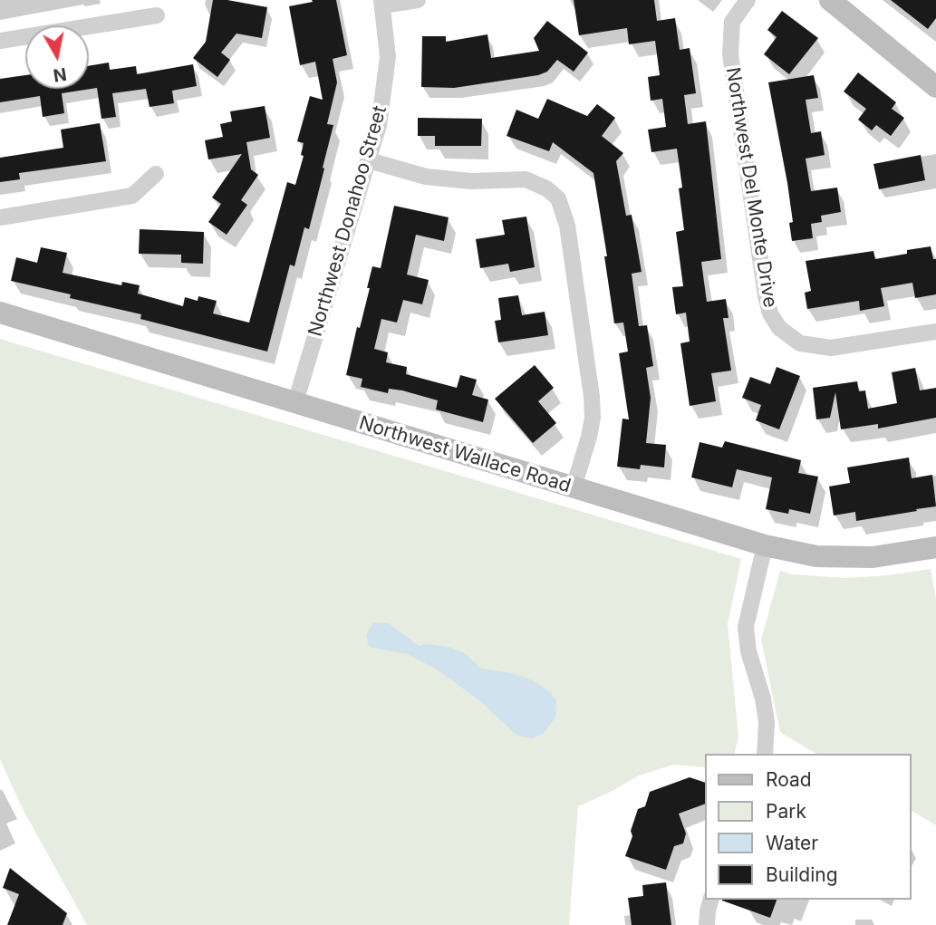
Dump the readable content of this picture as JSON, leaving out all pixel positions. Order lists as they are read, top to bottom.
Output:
{
  "streets": {
    "street": ["Northwest Del Monte Drive", "Northwest Donahoo Street", "Northwest Wallace Road"]
  },
  "crossings": [
    ["Northwest Donahoo Street", "Northwest Wallace Road"]
  ],
  "legend": [
    "Road",
    "Park",
    "Water",
    "Building"
  ],
  "north": "bottom"
}
